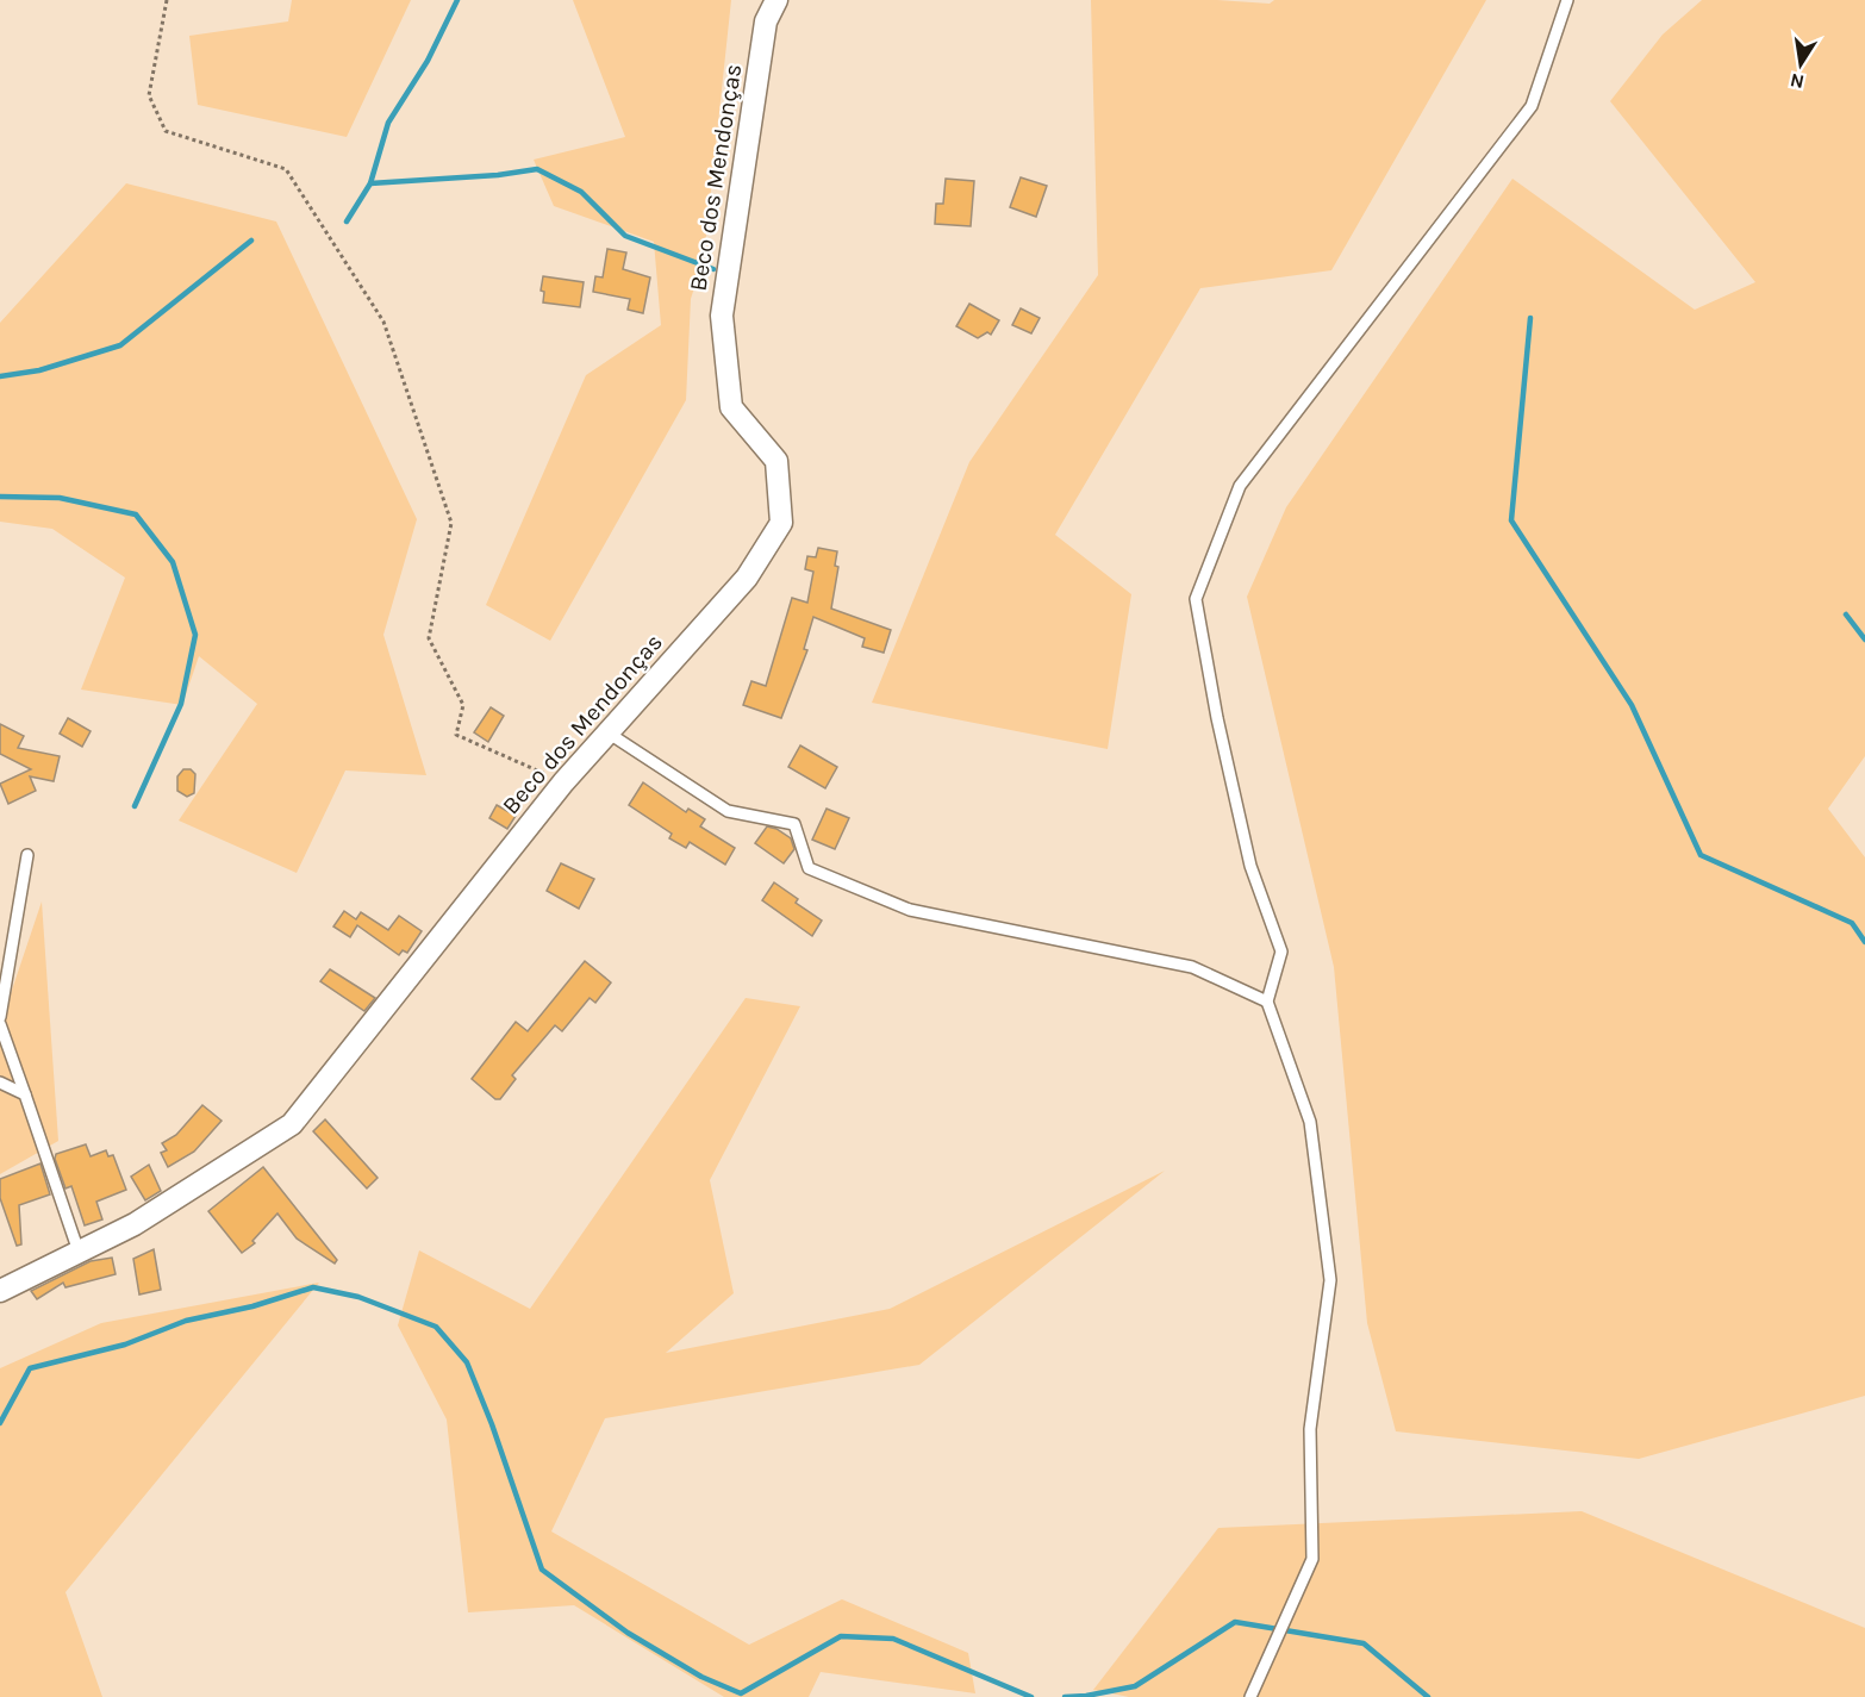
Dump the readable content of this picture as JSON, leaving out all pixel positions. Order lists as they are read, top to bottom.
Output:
{
  "streets": {
    "street": ["Beco dos Mendonças"]
  },
  "north": "bottom"
}
